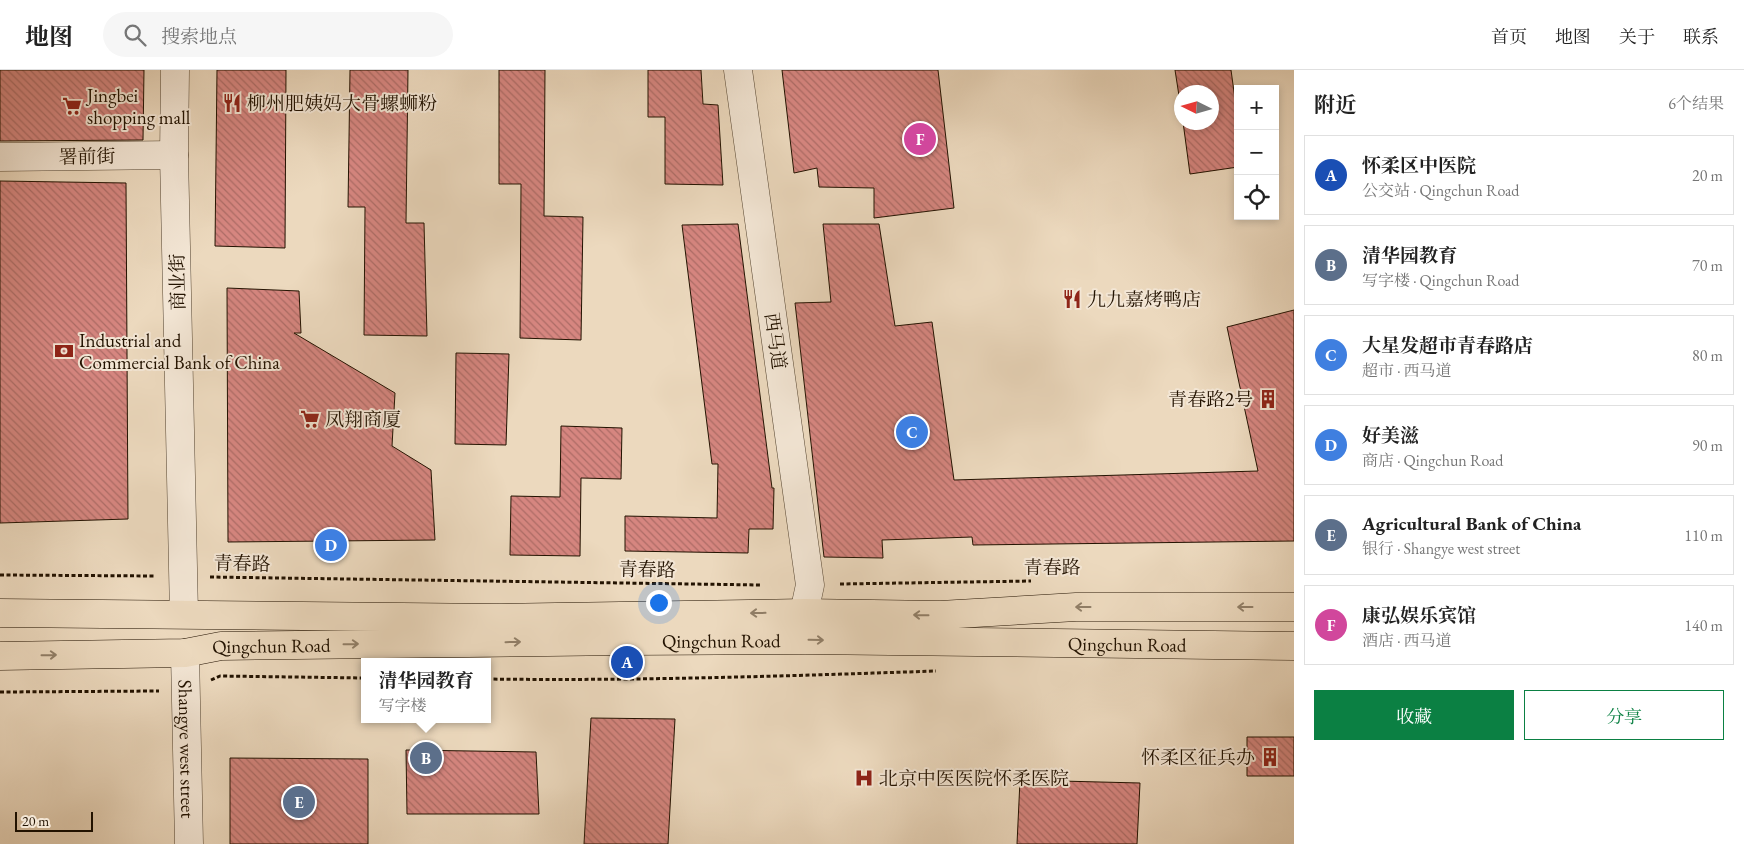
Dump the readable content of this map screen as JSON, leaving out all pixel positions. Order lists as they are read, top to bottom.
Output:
{
  "streets": {
    "main road": ["Qingchun Road"],
    "street": [
      "署前街",
      "商业街",
      "西马道",
      "Shangye west street"
    ],
    "path": ["青春路"]
  },
  "crossings": [
    ["署前街", "商业街"],
    ["商业街", "青春路"],
    ["商业街", "Qingchun Road"],
    ["西马道", "青春路"],
    ["西马道", "Qingchun Road"],
    ["Qingchun Road", "Shangye west street"]
  ],
  "places": {
    "restaurant": ["柳州肥姨妈大骨螺蛳粉", "九九嘉烤鸭店"],
    "supermarket": ["Jingbei shopping mall", "凤翔商厦"],
    "bank": ["Industrial and Commercial Bank of China"],
    "building": ["青春路2号", "怀柔区征兵办"],
    "hospital": ["北京中医医院怀柔医院"]
  },
  "scale_bar": "20 m",
  "north": "left",
  "page": {
    "header": "地图",
    "search": "搜索地点",
    "nav": [
      "首页",
      "地图",
      "关于",
      "联系"
    ],
    "heading": ["附近", "6个结果"],
    "map_buttons": ["+", "−"],
    "pins": [
      "F",
      "C",
      "D",
      "A",
      "B",
      "E"
    ],
    "list": [
      {
        "mark": "A",
        "name": "怀柔区中医院",
        "note": "公交站 · Qingchun Road",
        "value": "20 m"
      },
      {
        "mark": "B",
        "name": "清华园教育",
        "note": "写字楼 · Qingchun Road",
        "value": "70 m"
      },
      {
        "mark": "C",
        "name": "大星发超市青春路店",
        "note": "超市 · 西马道",
        "value": "80 m"
      },
      {
        "mark": "D",
        "name": "好美滋",
        "note": "商店 · Qingchun Road",
        "value": "90 m"
      },
      {
        "mark": "E",
        "name": "Agricultural Bank of China",
        "note": "银行 · Shangye west street",
        "value": "110 m"
      },
      {
        "mark": "F",
        "name": "康弘娱乐宾馆",
        "note": "酒店 · 西马道",
        "value": "140 m"
      }
    ],
    "popup": ["清华园教育", "写字楼"],
    "buttons": ["收藏", "分享"],
    "scale": "20 m"
  }
}
